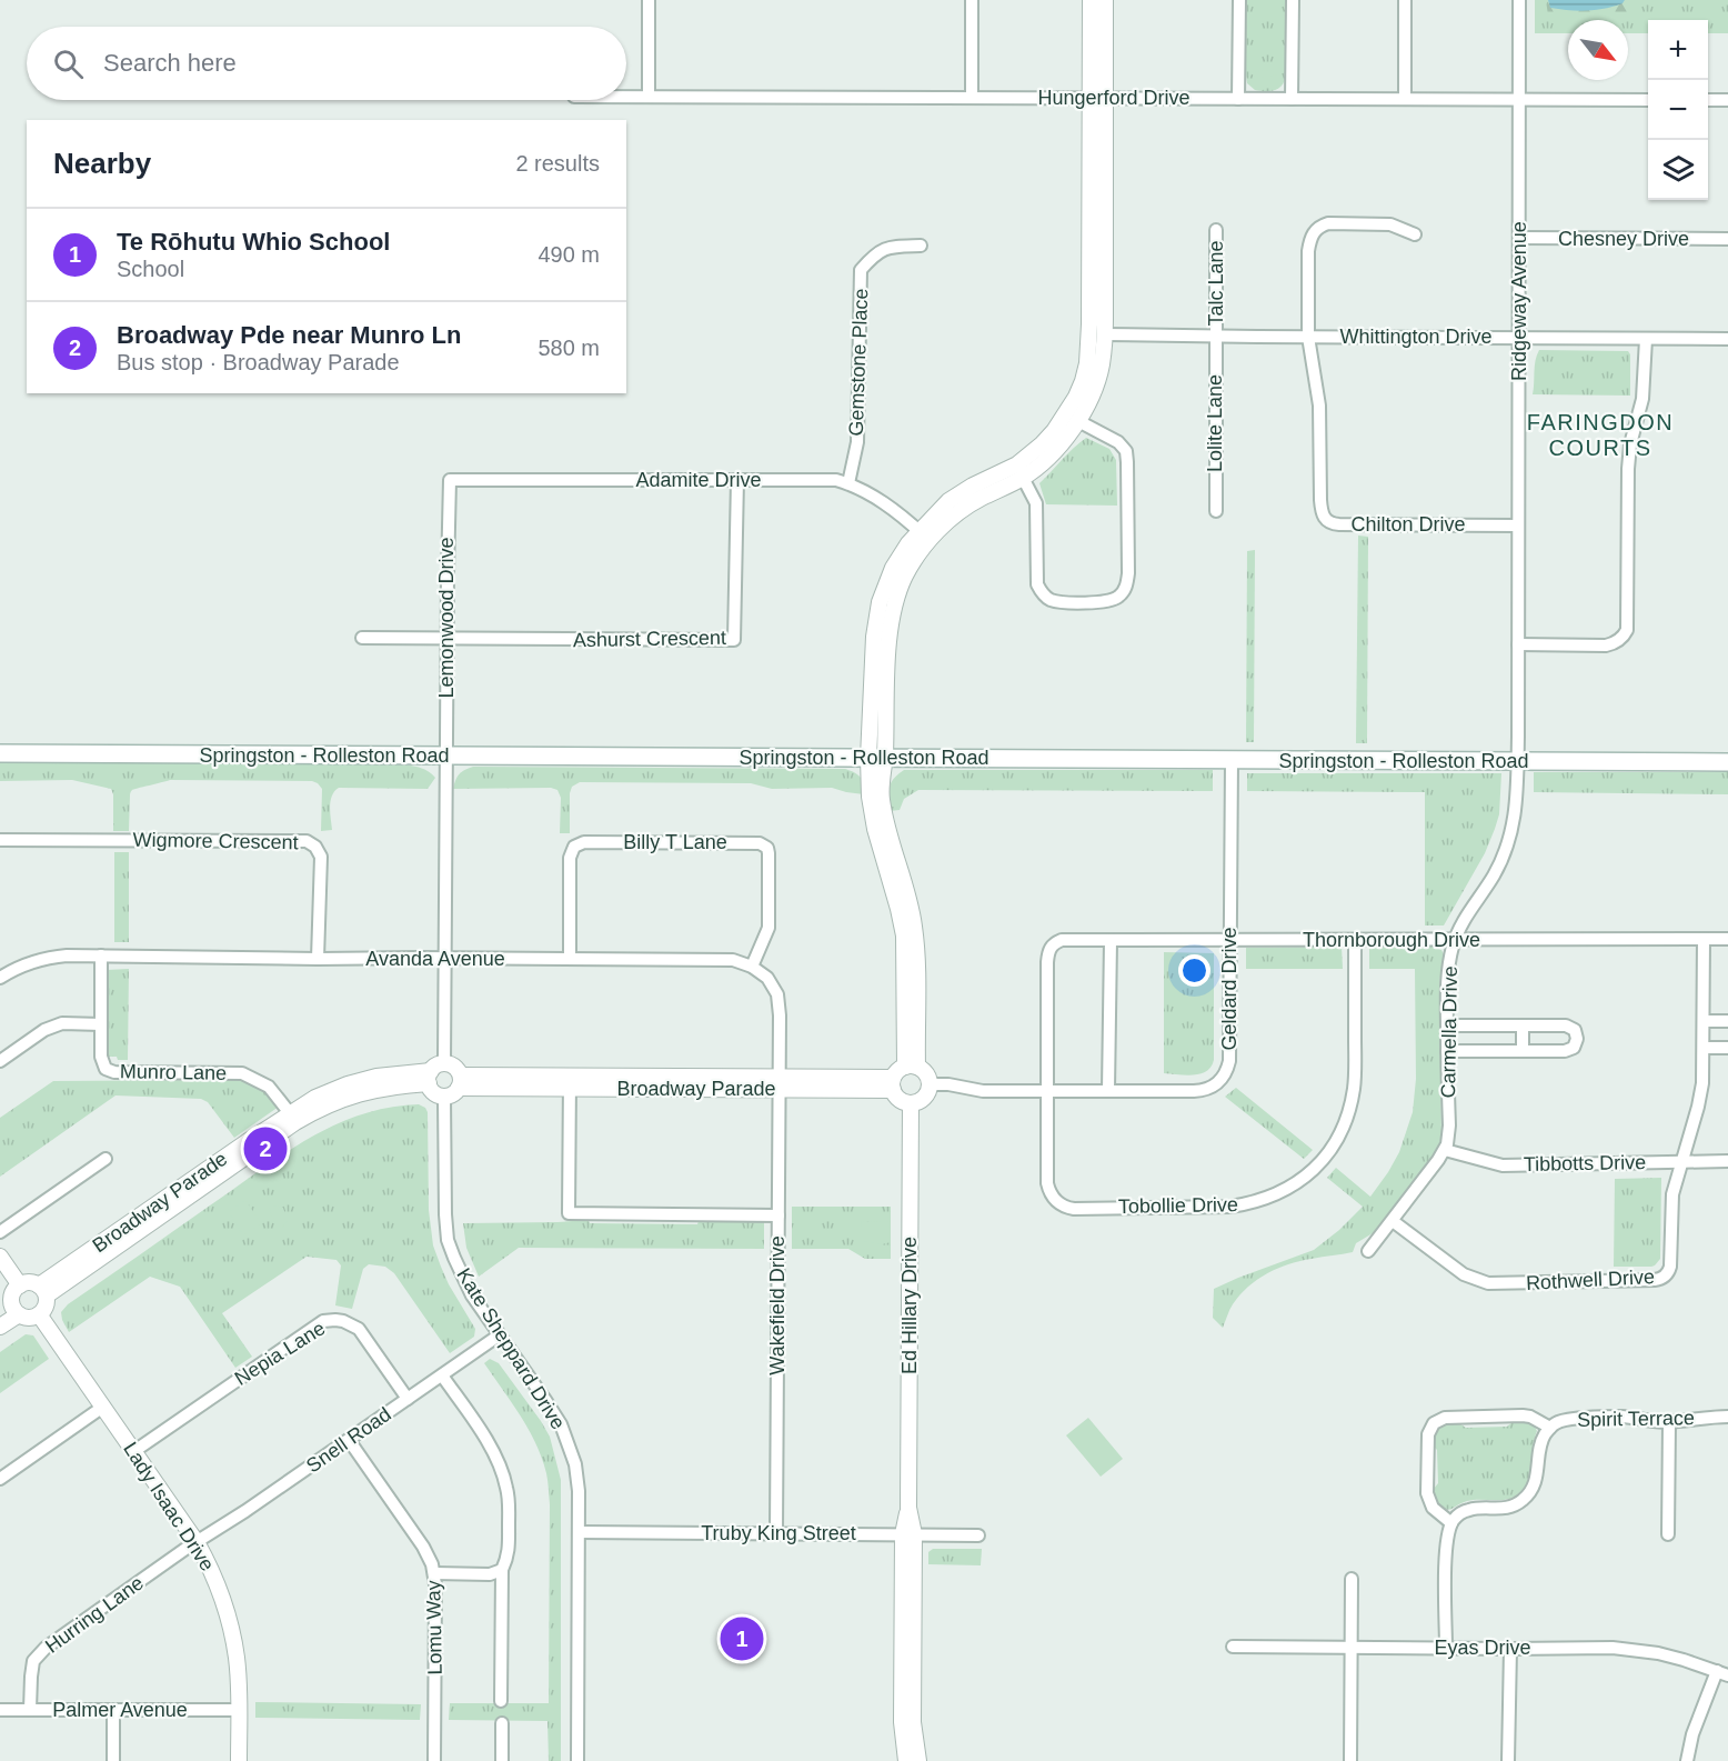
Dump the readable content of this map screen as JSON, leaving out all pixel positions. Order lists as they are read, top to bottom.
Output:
{
  "streets": {
    "main road": ["Springston - Rolleston Road"],
    "street": [
      "Hungerford Drive",
      "Chesney Drive",
      "Talc Lane",
      "Ridgeway Avenue",
      "Whittington Drive",
      "Gemstone Place",
      "Lolite Lane",
      "Adamite Drive",
      "Chilton Drive",
      "Lemonwood Drive",
      "Ashurst Crescent",
      "Wigmore Crescent",
      "Billy T Lane",
      "Thornborough Drive",
      "Avanda Avenue",
      "Geldard Drive",
      "Carmella Drive",
      "Munro Lane",
      "Broadway Parade",
      "Tibbotts Drive",
      "Tobollie Drive",
      "Rothwell Drive",
      "Wakefield Drive",
      "Ed Hillary Drive",
      "Kate Sheppard Drive",
      "Nepia Lane",
      "Spirit Terrace",
      "Snell Road",
      "Lady Isaac Drive",
      "Truby King Street",
      "Hurring Lane",
      "Lomu Way",
      "Eyas Drive",
      "Palmer Avenue"
    ]
  },
  "crossings": [
    ["Hungerford Drive", "Ridgeway Avenue"],
    ["Chesney Drive", "Ridgeway Avenue"],
    ["Talc Lane", "Whittington Drive"],
    ["Talc Lane", "Lolite Lane"],
    ["Ridgeway Avenue", "Whittington Drive"],
    ["Ridgeway Avenue", "Chilton Drive"],
    ["Ridgeway Avenue", "Springston - Rolleston Road"],
    ["Ridgeway Avenue", "Carmella Drive"],
    ["Whittington Drive", "Lolite Lane"],
    ["Whittington Drive", "Chilton Drive"],
    ["Gemstone Place", "Adamite Drive"],
    ["Adamite Drive", "Lemonwood Drive"],
    ["Adamite Drive", "Ashurst Crescent"],
    ["Lemonwood Drive", "Ashurst Crescent"],
    ["Lemonwood Drive", "Springston - Rolleston Road"],
    ["Springston - Rolleston Road", "Geldard Drive"],
    ["Springston - Rolleston Road", "Carmella Drive"],
    ["Wigmore Crescent", "Avanda Avenue"],
    ["Billy T Lane", "Avanda Avenue"],
    ["Thornborough Drive", "Geldard Drive"],
    ["Thornborough Drive", "Carmella Drive"],
    ["Thornborough Drive", "Tobollie Drive"],
    ["Thornborough Drive", "Rothwell Drive"],
    ["Avanda Avenue", "Munro Lane"],
    ["Geldard Drive", "Broadway Parade"],
    ["Geldard Drive", "Tobollie Drive"],
    ["Geldard Drive", "Ed Hillary Drive"],
    ["Carmella Drive", "Tibbotts Drive"],
    ["Carmella Drive", "Rothwell Drive"],
    ["Munro Lane", "Broadway Parade"],
    ["Broadway Parade", "Wakefield Drive"],
    ["Broadway Parade", "Ed Hillary Drive"],
    ["Broadway Parade", "Kate Sheppard Drive"],
    ["Broadway Parade", "Lady Isaac Drive"],
    ["Tibbotts Drive", "Rothwell Drive"],
    ["Wakefield Drive", "Truby King Street"],
    ["Ed Hillary Drive", "Truby King Street"],
    ["Kate Sheppard Drive", "Snell Road"],
    ["Kate Sheppard Drive", "Truby King Street"],
    ["Nepia Lane", "Snell Road"],
    ["Nepia Lane", "Lady Isaac Drive"],
    ["Snell Road", "Lady Isaac Drive"],
    ["Snell Road", "Hurring Lane"],
    ["Snell Road", "Lomu Way"],
    ["Lady Isaac Drive", "Hurring Lane"],
    ["Lady Isaac Drive", "Palmer Avenue"],
    ["Hurring Lane", "Palmer Avenue"]
  ],
  "districts": ["FARINGDON COURTS"],
  "north": "bottom right",
  "page": {
    "map_buttons": ["+", "−"],
    "search": "Search here",
    "heading": ["Nearby", "2 results"],
    "list": [
      {
        "mark": "1",
        "name": "Te Rōhutu Whio School",
        "note": "School",
        "value": "490 m"
      },
      {
        "mark": "2",
        "name": "Broadway Pde near Munro Ln",
        "note": "Bus stop · Broadway Parade",
        "value": "580 m"
      }
    ],
    "pins": ["2", "1"]
  }
}
